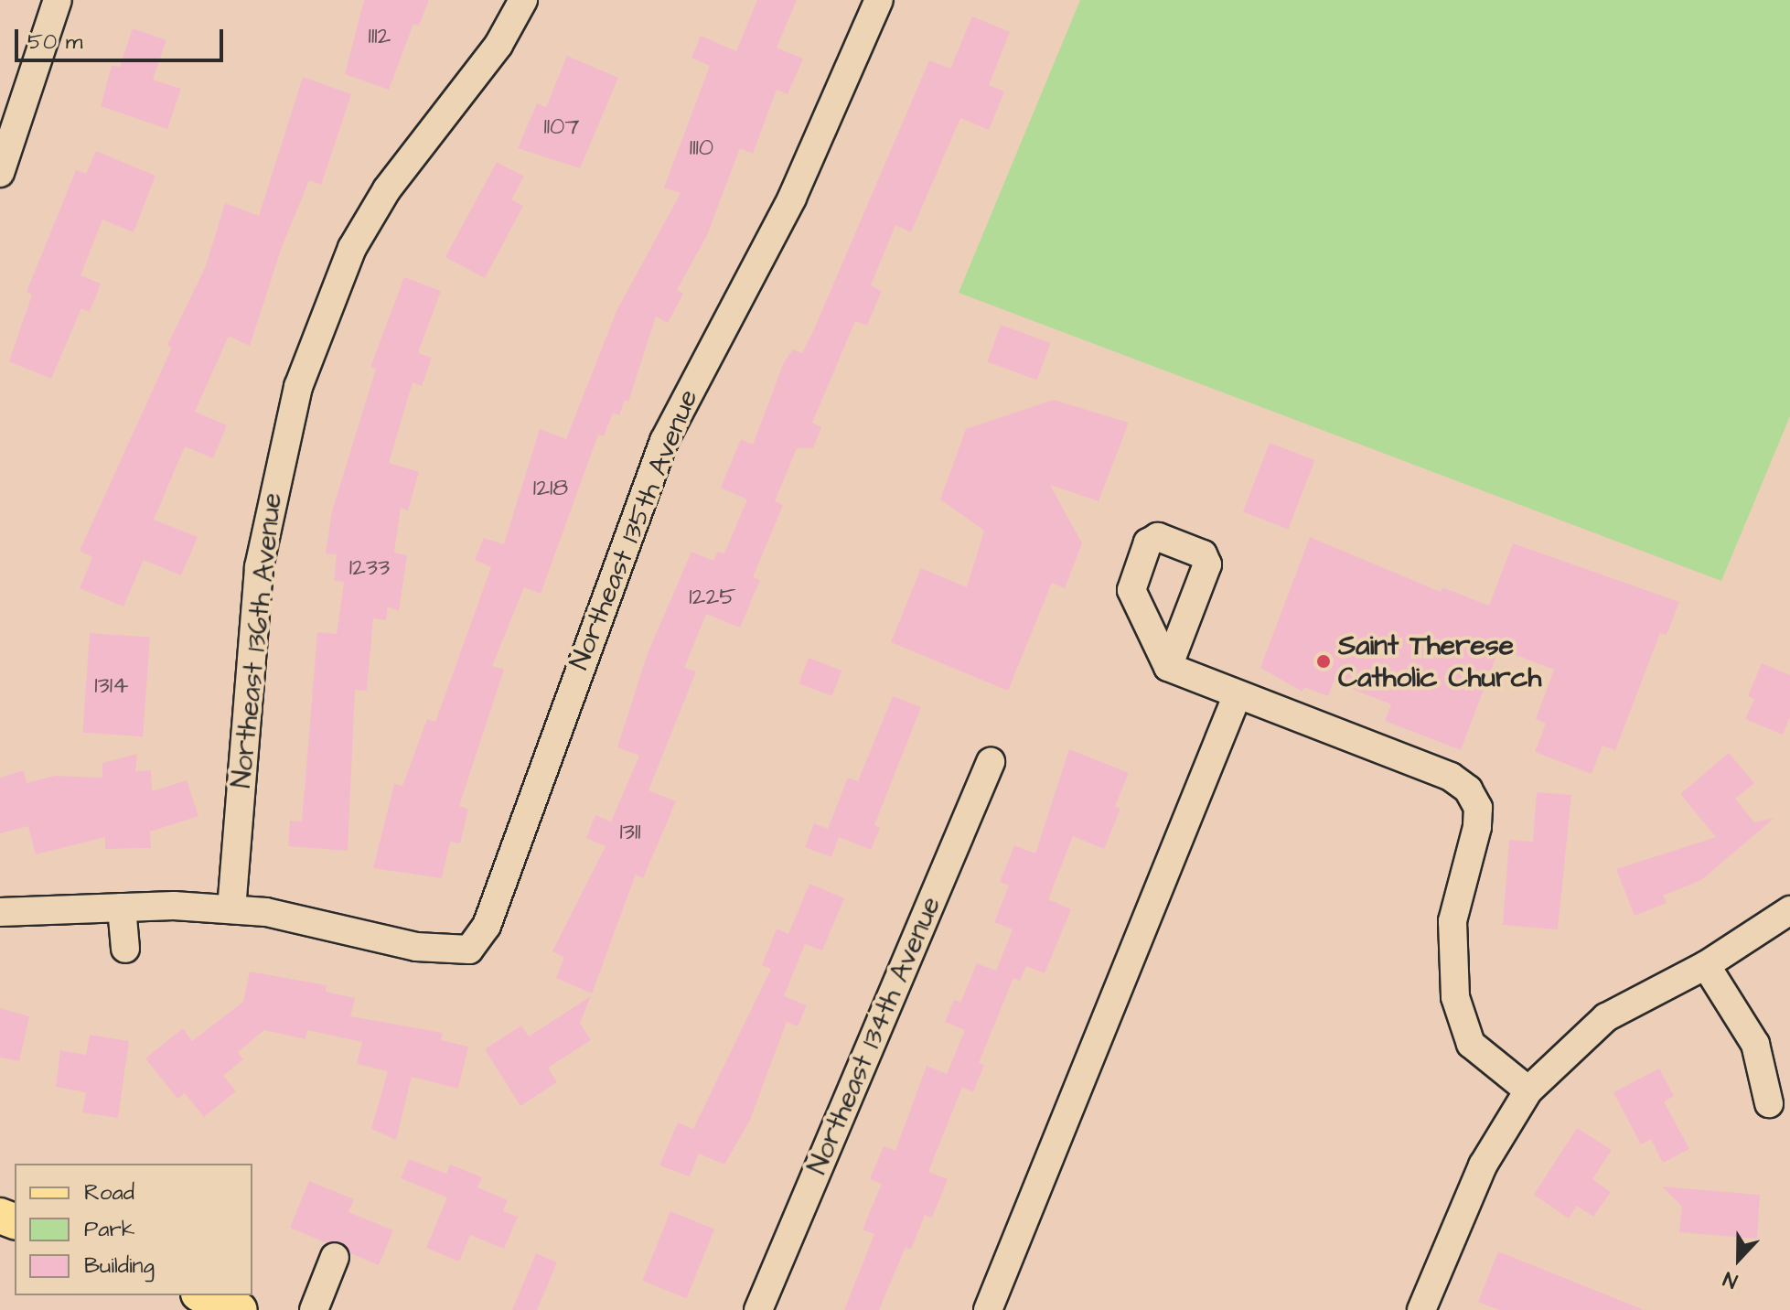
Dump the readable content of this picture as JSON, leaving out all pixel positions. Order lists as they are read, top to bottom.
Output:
{
  "streets": {
    "street": ["Northeast 135th Avenue", "Northeast 136th Avenue", "Northeast 134th Avenue"]
  },
  "crossings": [
    ["Northeast 135th Avenue", "Northeast 136th Avenue"]
  ],
  "places": ["Saint Therese Catholic Church"],
  "house_numbers": [
    "1112",
    "1107",
    "1110",
    "1218",
    "1233",
    "1225",
    "1314",
    "1311"
  ],
  "legend": ["Road", "Park", "Building"],
  "scale_bar": "50 m",
  "north": "bottom"
}
